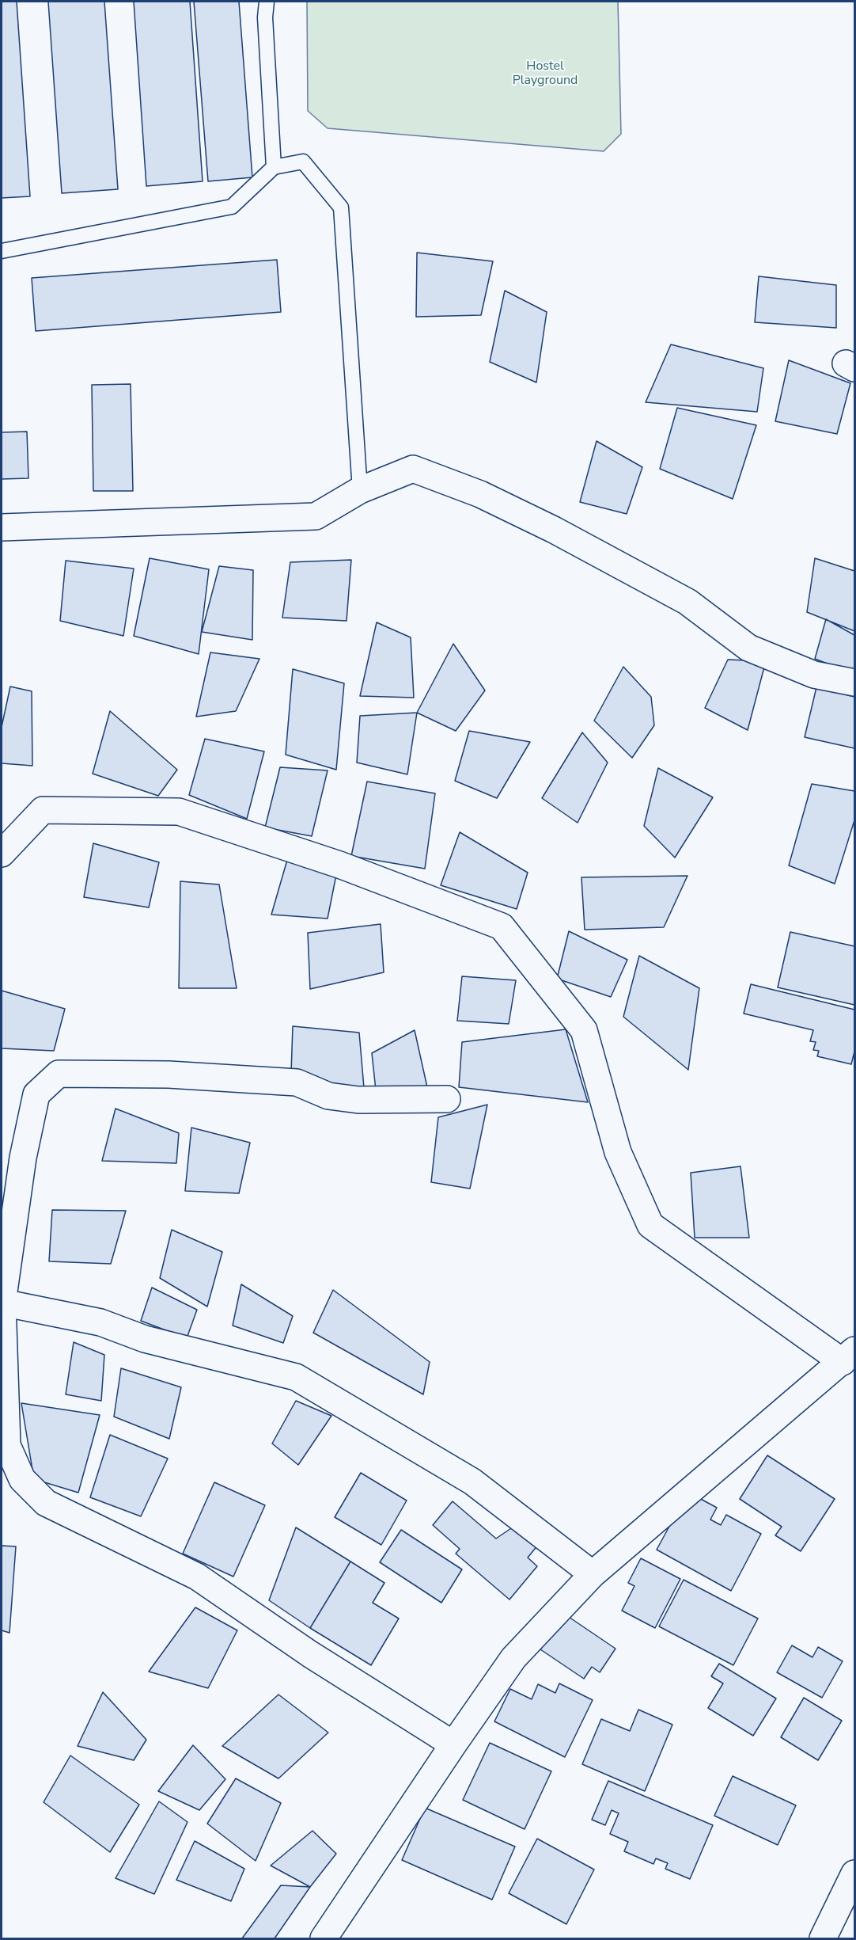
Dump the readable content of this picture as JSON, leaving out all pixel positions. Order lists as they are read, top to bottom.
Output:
{
  "parks": ["Hostel Playground"]
}
